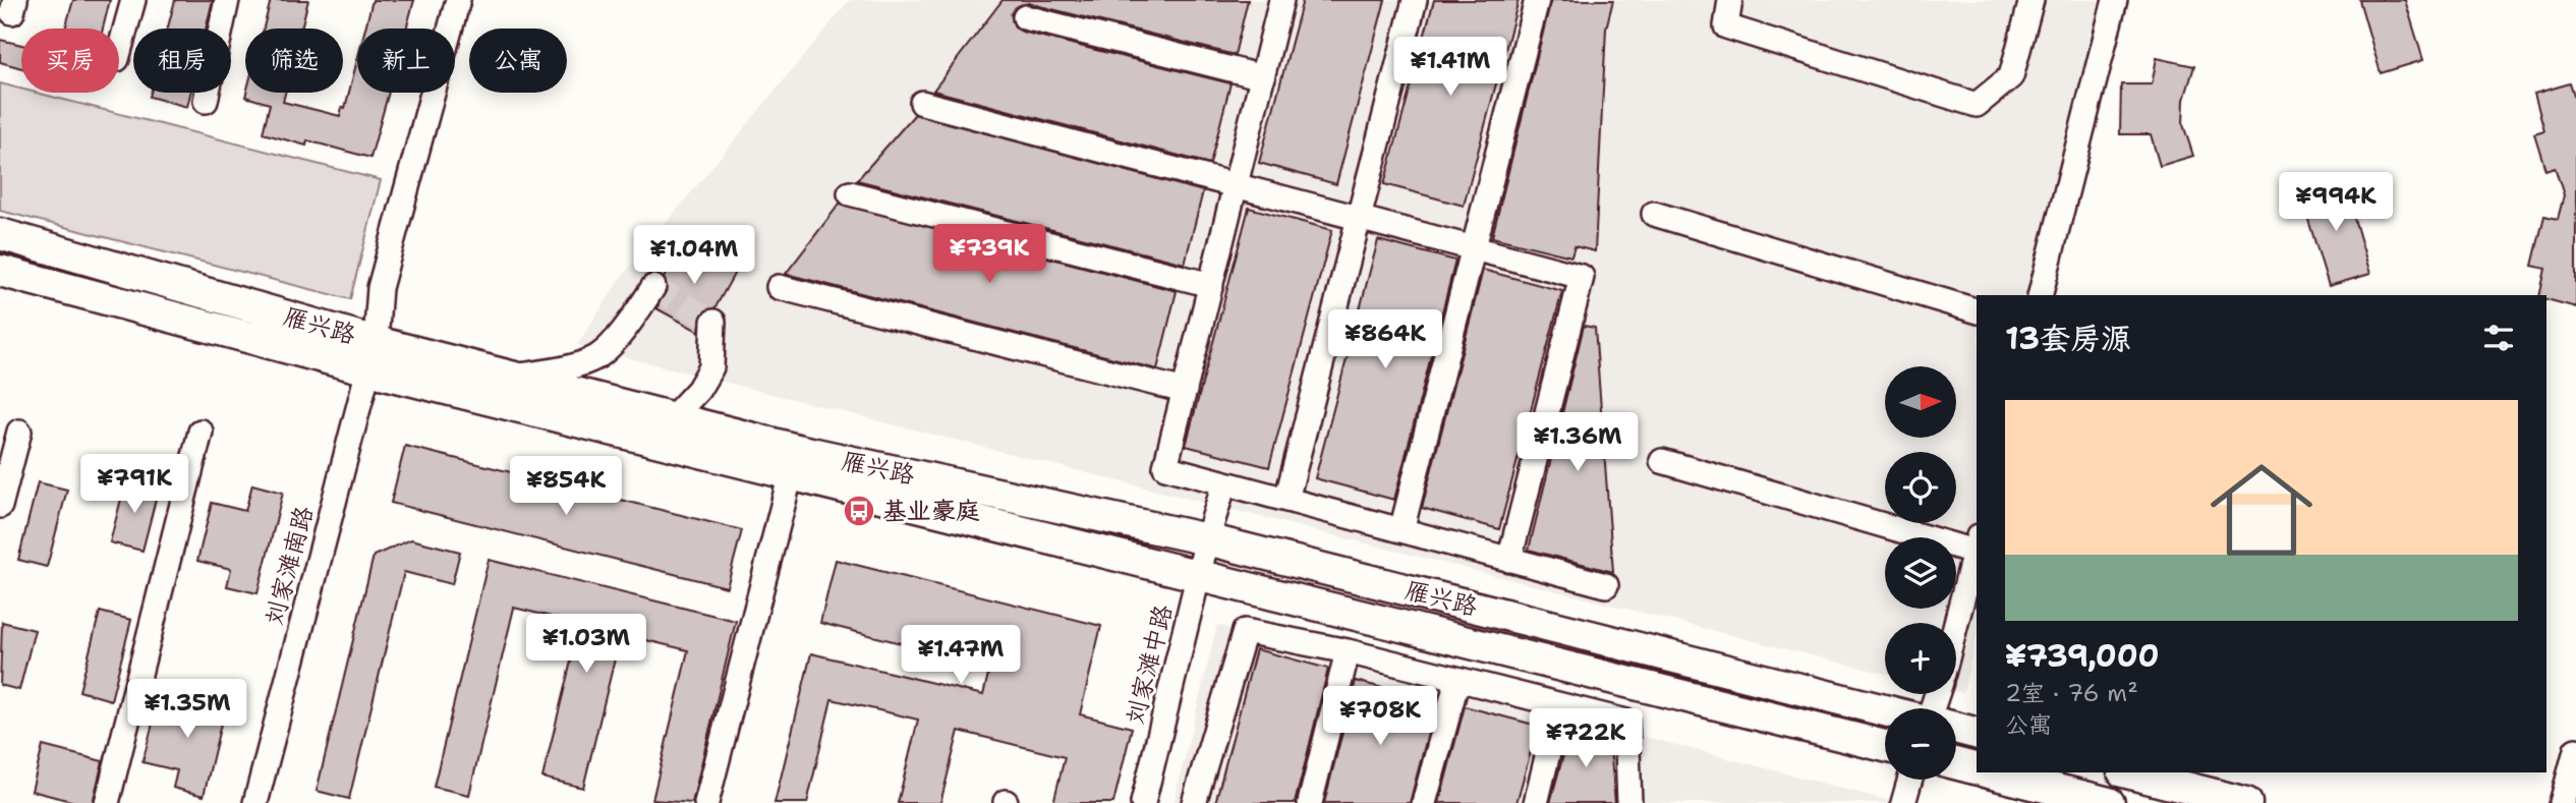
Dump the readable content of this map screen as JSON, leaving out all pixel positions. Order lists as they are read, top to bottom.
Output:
{
  "streets": {
    "main road": ["雁兴路"],
    "street": ["刘家滩南路", "刘家滩中路"]
  },
  "crossings": [
    ["雁兴路", "刘家滩南路"],
    ["雁兴路", "刘家滩中路"]
  ],
  "places": {
    "bus stop": ["基业豪庭"]
  },
  "north": "right",
  "page": {
    "chip": [
      "买房",
      "租房",
      "筛选",
      "新上",
      "公寓"
    ],
    "price": [
      "¥1.41M",
      "¥994K",
      "¥739K",
      "¥1.04M",
      "¥864K",
      "¥1.36M",
      "¥791K",
      "¥854K",
      "¥1.03M",
      "¥1.47M",
      "¥1.35M",
      "¥708K",
      "¥722K"
    ],
    "heading": "13套房源",
    "map_buttons": ["+", "−"],
    "list": [
      {
        "name": "¥739,000",
        "note": "2室 · 76 m² · 公寓"
      }
    ]
  }
}
